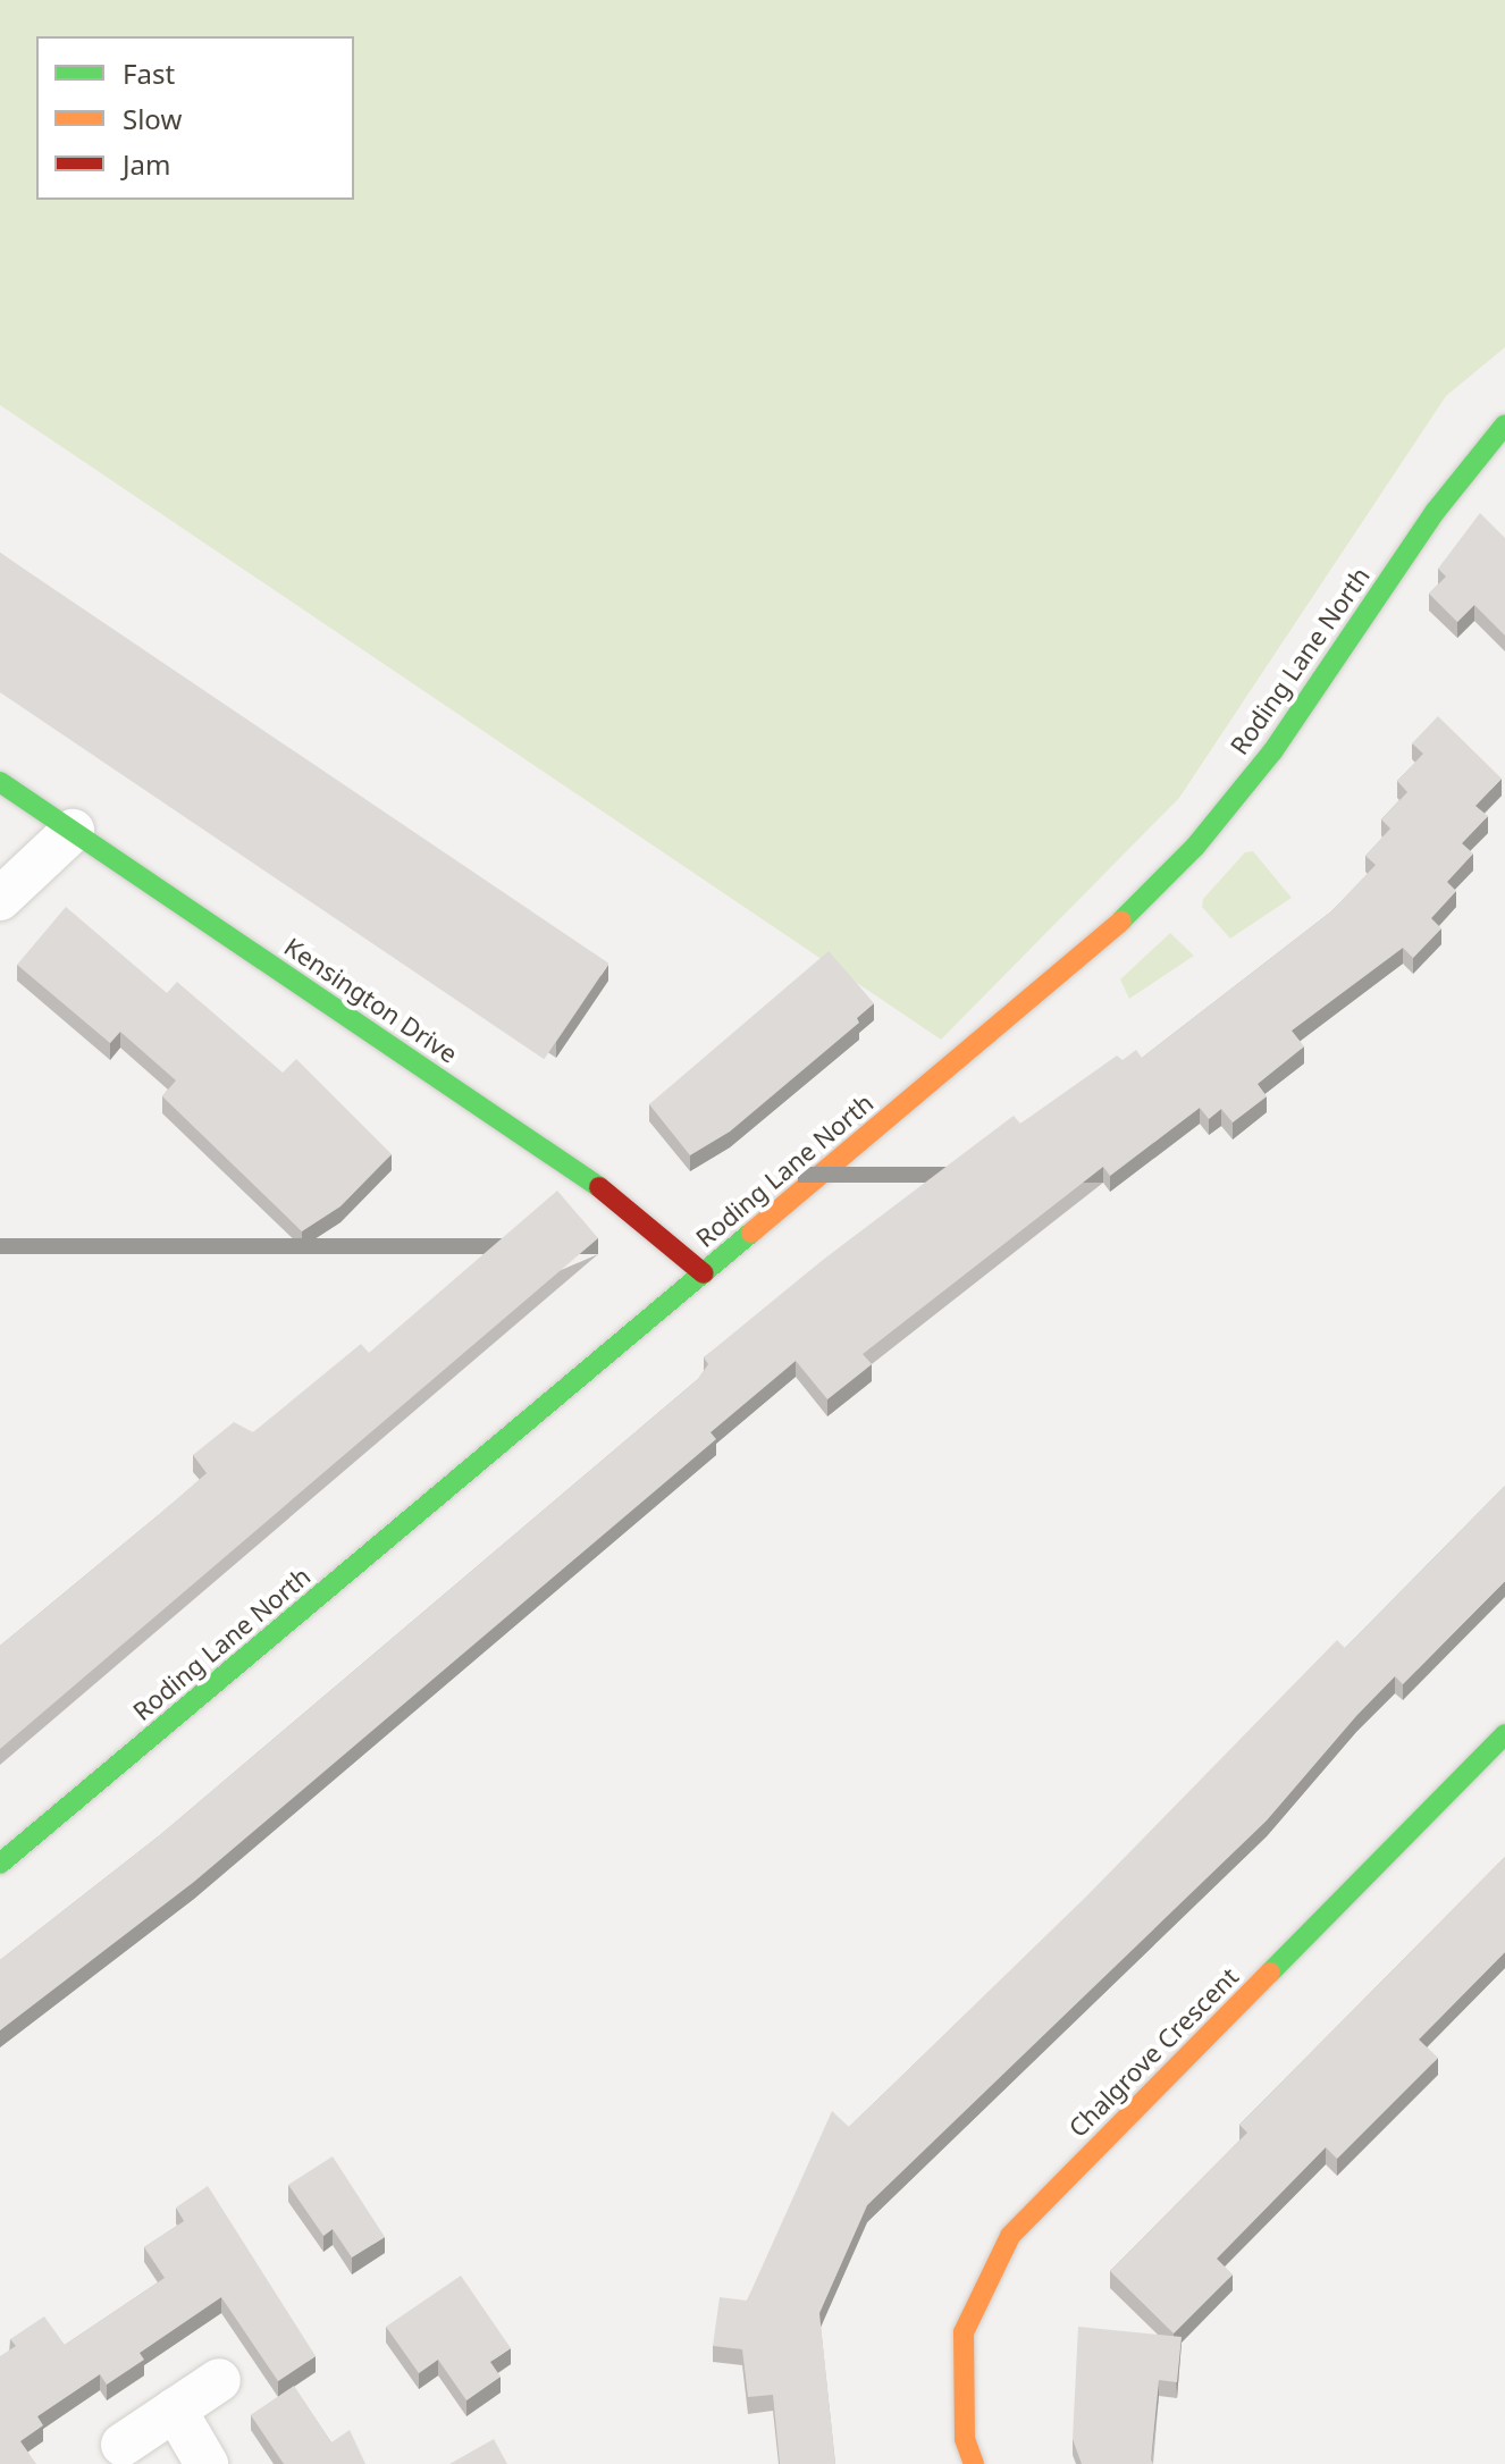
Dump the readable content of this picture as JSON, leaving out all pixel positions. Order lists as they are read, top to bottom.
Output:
{
  "streets": {
    "street": ["Roding Lane North", "Kensington Drive", "Chalgrove Crescent"]
  },
  "crossings": [
    ["Roding Lane North", "Kensington Drive"]
  ],
  "legend": ["Fast", "Slow", "Jam"]
}
